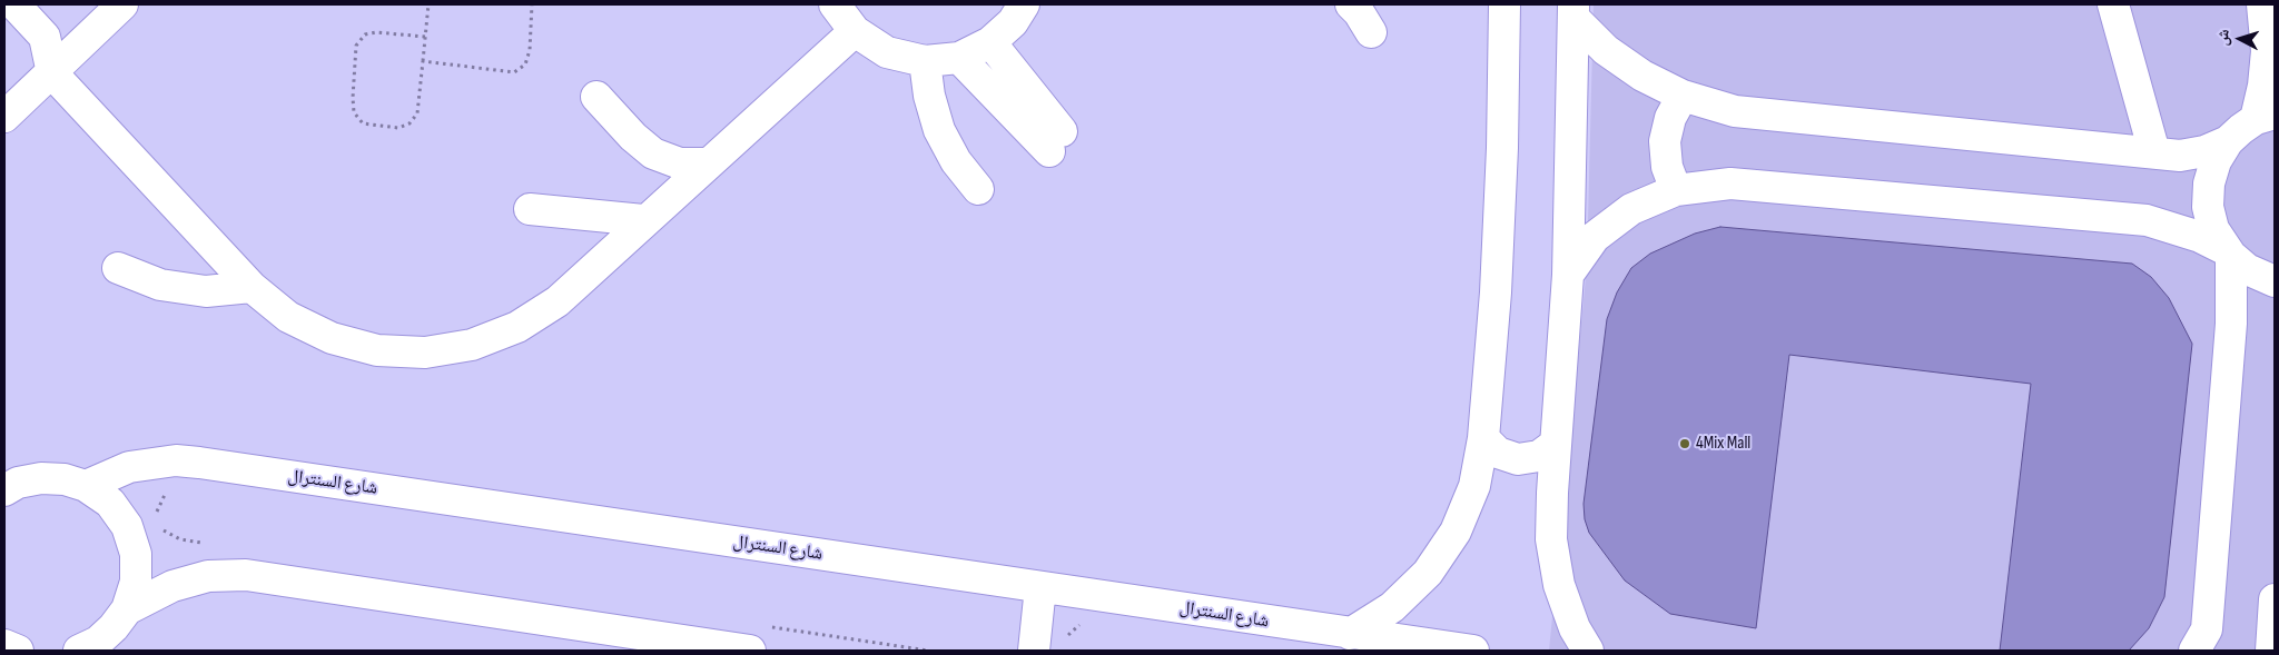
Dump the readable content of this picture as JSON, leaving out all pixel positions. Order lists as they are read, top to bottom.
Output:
{
  "streets": {
    "street": ["شارع السنترال"]
  },
  "places": ["4Mix Mall"],
  "north": "left"
}
